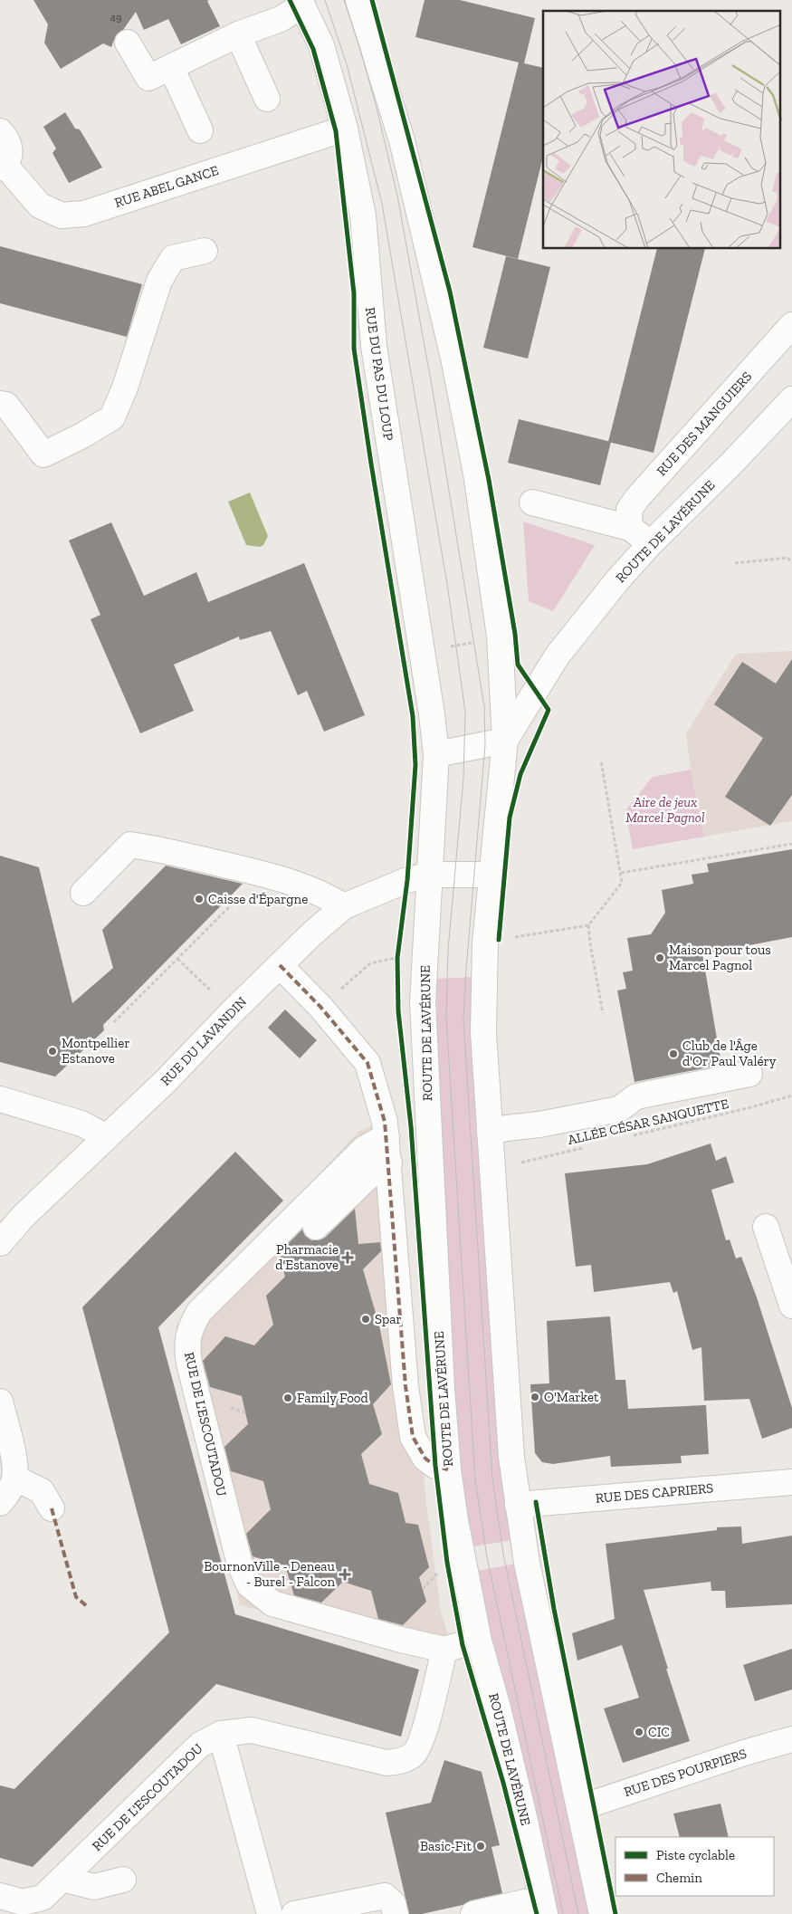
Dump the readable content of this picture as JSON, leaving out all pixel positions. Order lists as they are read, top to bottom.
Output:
{
  "streets": {
    "street": [
      "RUE ABEL GANCE",
      "RUE DU PAS DU LOUP",
      "RUE DES MANGUIERS",
      "ROUTE DE LAVÉRUNE",
      "RUE DU LAVANDIN",
      "RUE DE L'ESCOUTADOU",
      "RUE DES CAPRIERS",
      "RUE DES POURPIERS"
    ],
    "path": ["ALLÉE CÉSAR SANQUETTE"]
  },
  "crossings": [
    ["RUE ABEL GANCE", "RUE DU PAS DU LOUP"],
    ["RUE DU PAS DU LOUP", "ROUTE DE LAVÉRUNE"],
    ["ROUTE DE LAVÉRUNE", "RUE DU LAVANDIN"],
    ["ROUTE DE LAVÉRUNE", "RUE DE L'ESCOUTADOU"],
    ["ROUTE DE LAVÉRUNE", "RUE DES CAPRIERS"],
    ["ROUTE DE LAVÉRUNE", "RUE DES POURPIERS"]
  ],
  "parks": ["Aire de jeux Marcel Pagnol"],
  "places": {
    "other": [
      "Caisse d'Épargne",
      "Maison pour tous Marcel Pagnol",
      "Montpellier Estanove",
      "Club de l'Âge d'Or Paul Valéry",
      "Spar",
      "O'Market",
      "Family Food",
      "CIC",
      "Basic-Fit"
    ],
    "health": ["Pharmacie d'Estanove", "BournonVille - Deneau - Burel - Falcon"]
  },
  "house_numbers": ["49"],
  "legend": ["Piste cyclable", "Chemin"]
}
